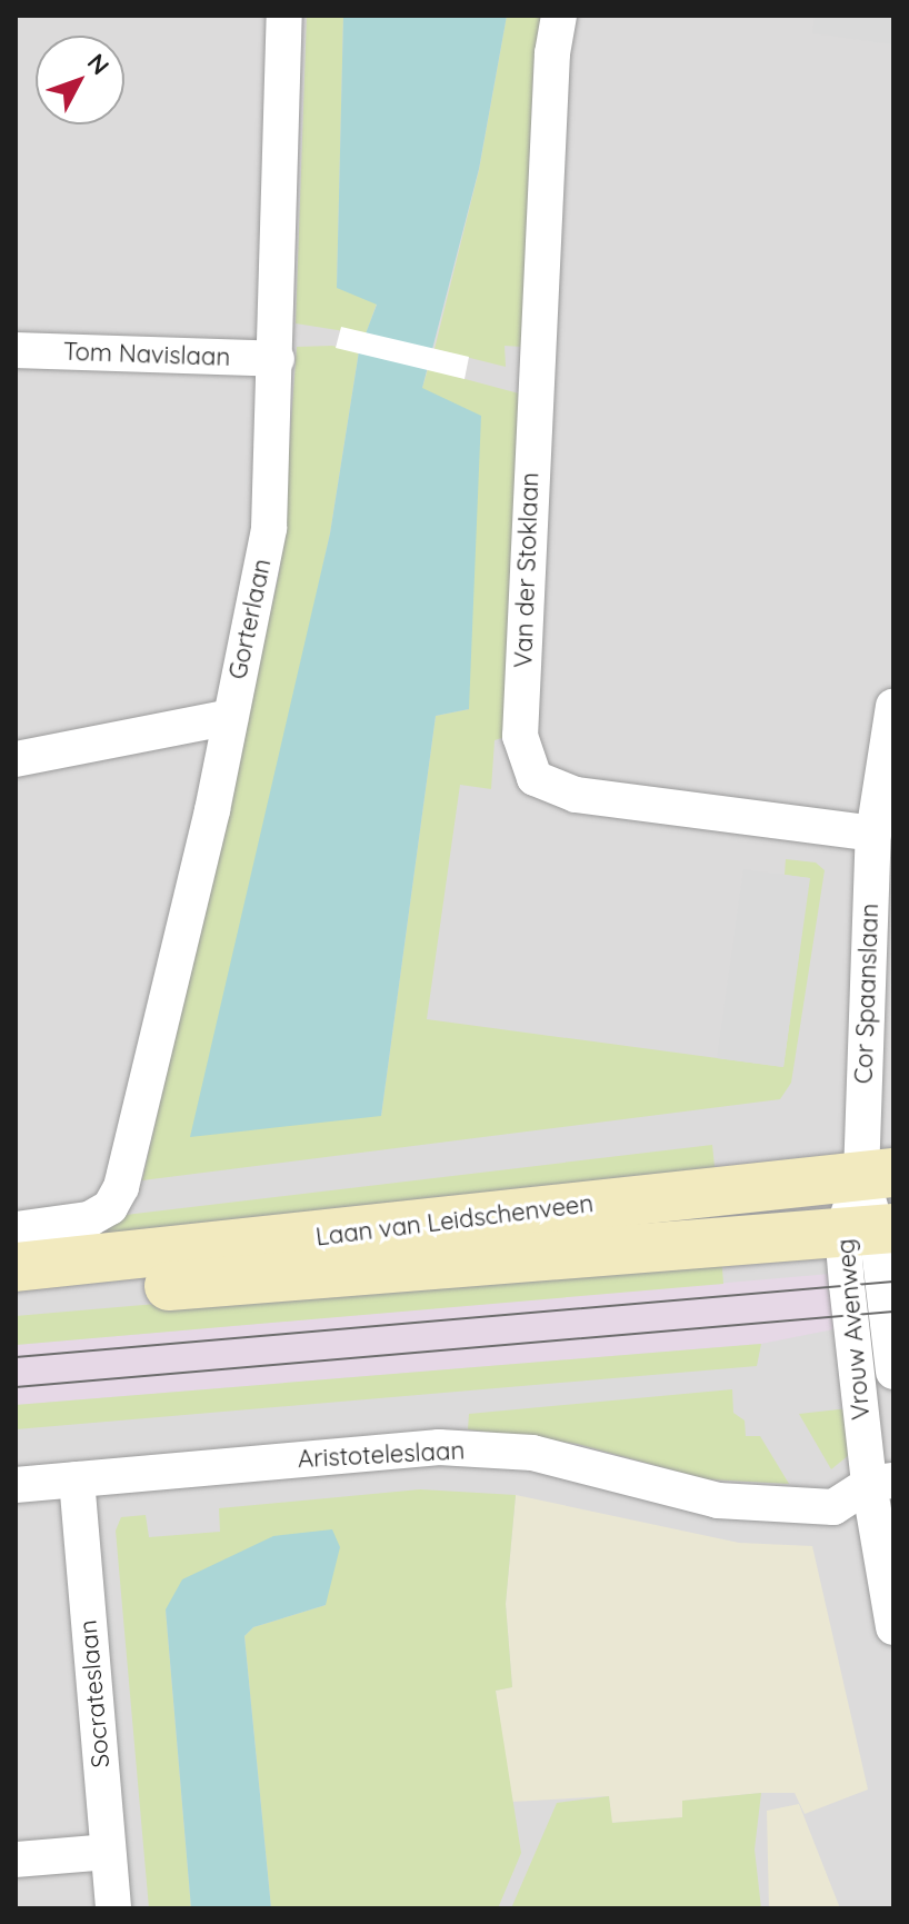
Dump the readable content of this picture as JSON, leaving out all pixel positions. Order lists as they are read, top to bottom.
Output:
{
  "streets": {
    "street": [
      "Tom Navislaan",
      "Van der Stoklaan",
      "Gorterlaan",
      "Cor Spaanslaan",
      "Laan van Leidschenveen",
      "Vrouw Avenweg",
      "Aristoteleslaan",
      "Socrateslaan"
    ]
  },
  "crossings": [
    ["Tom Navislaan", "Gorterlaan"],
    ["Van der Stoklaan", "Cor Spaanslaan"],
    ["Cor Spaanslaan", "Laan van Leidschenveen"],
    ["Cor Spaanslaan", "Vrouw Avenweg"],
    ["Laan van Leidschenveen", "Vrouw Avenweg"],
    ["Vrouw Avenweg", "Aristoteleslaan"],
    ["Aristoteleslaan", "Socrateslaan"]
  ],
  "north": "top right"
}
